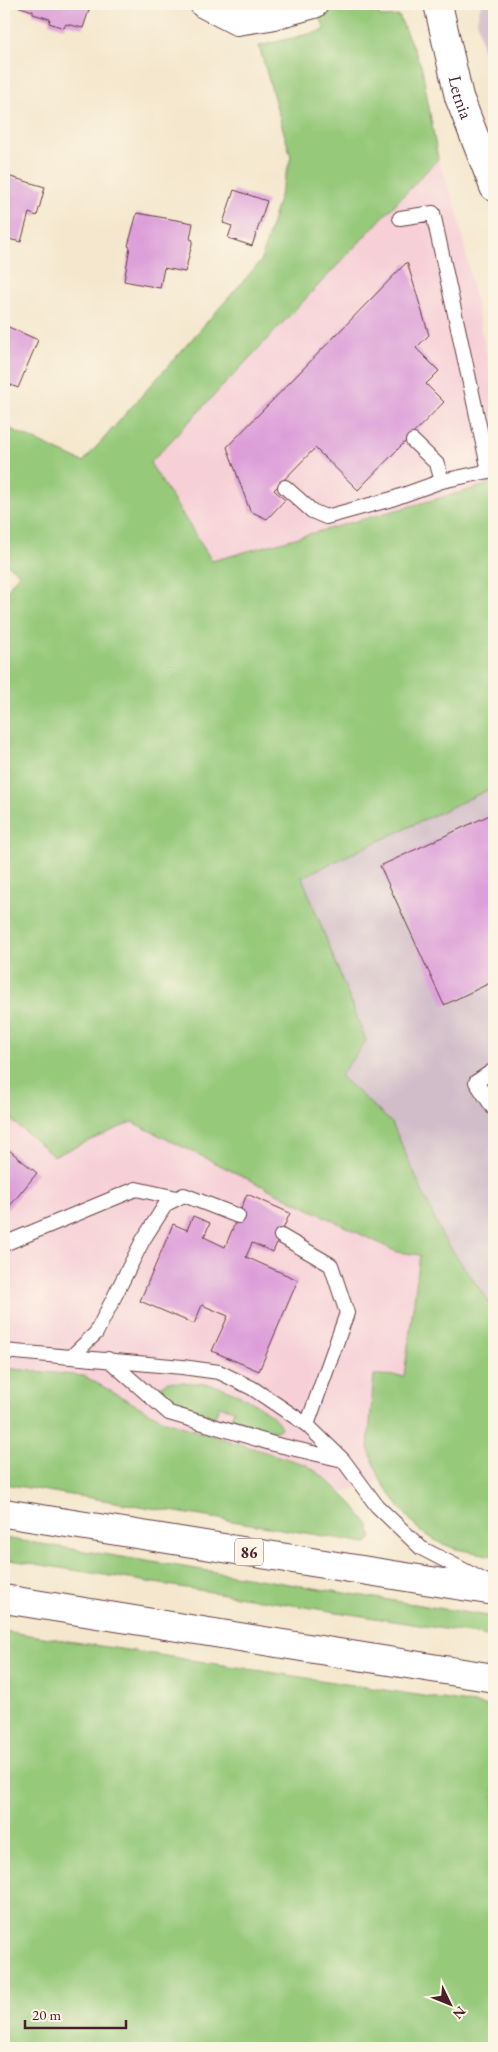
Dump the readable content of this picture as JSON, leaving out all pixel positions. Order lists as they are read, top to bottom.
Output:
{
  "streets": {
    "main road": ["Letnia", "86"]
  },
  "scale_bar": "20 m",
  "north": "bottom right"
}
